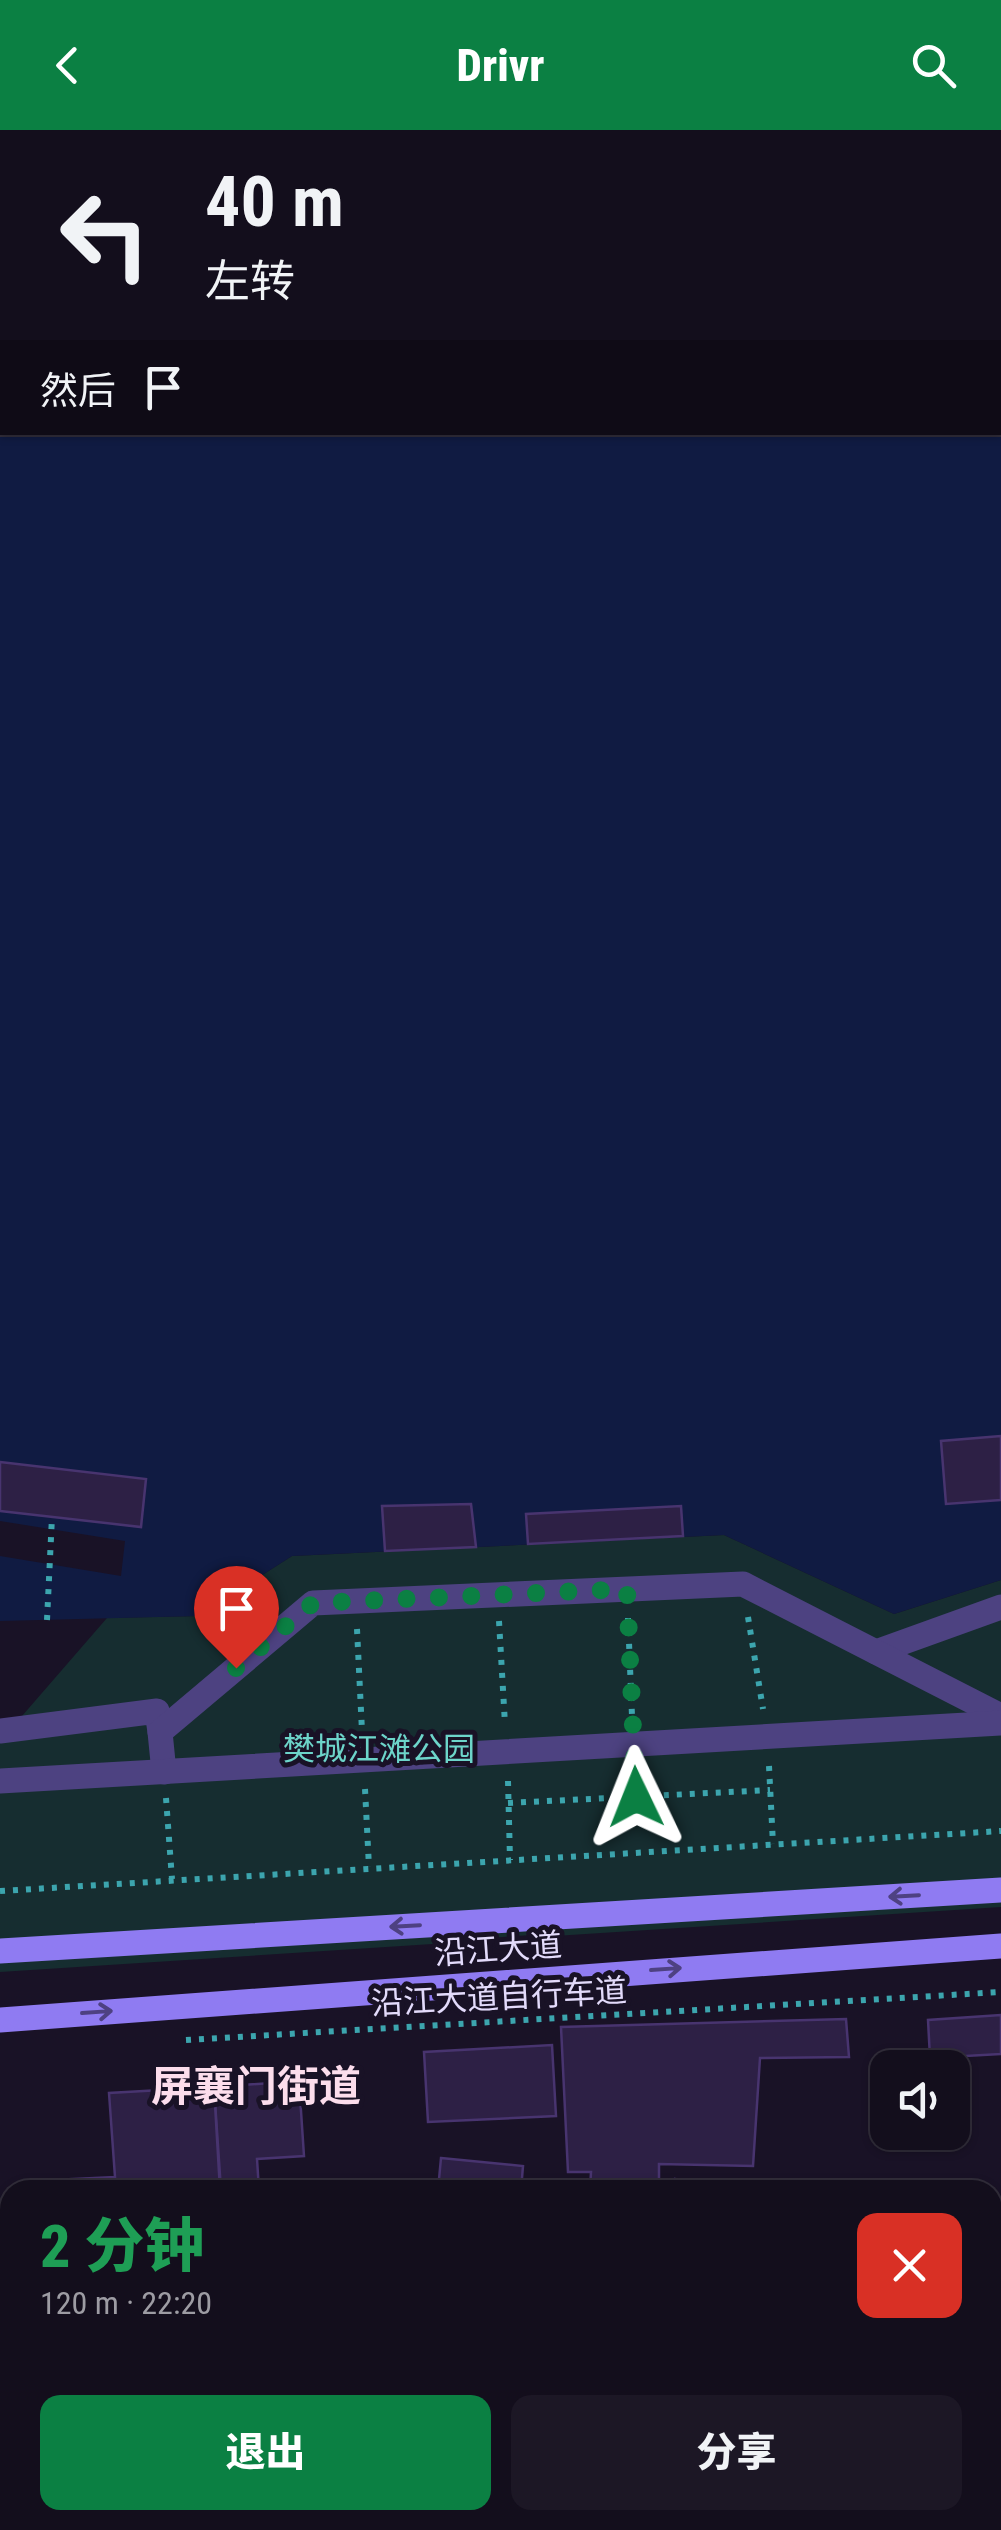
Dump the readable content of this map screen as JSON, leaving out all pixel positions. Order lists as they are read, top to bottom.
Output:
{
  "streets": {
    "main road": ["沿江大道"],
    "path": ["沿江大道自行车道"]
  },
  "districts": ["屏襄门街道"],
  "parks": ["樊城江滩公园"],
  "page": {
    "header": "Drivr",
    "turn": ["40 m", "左转"],
    "then": "然后",
    "heading": ["2 分钟", "120 m · 22:20"],
    "buttons": ["退出", "分享"]
  }
}
